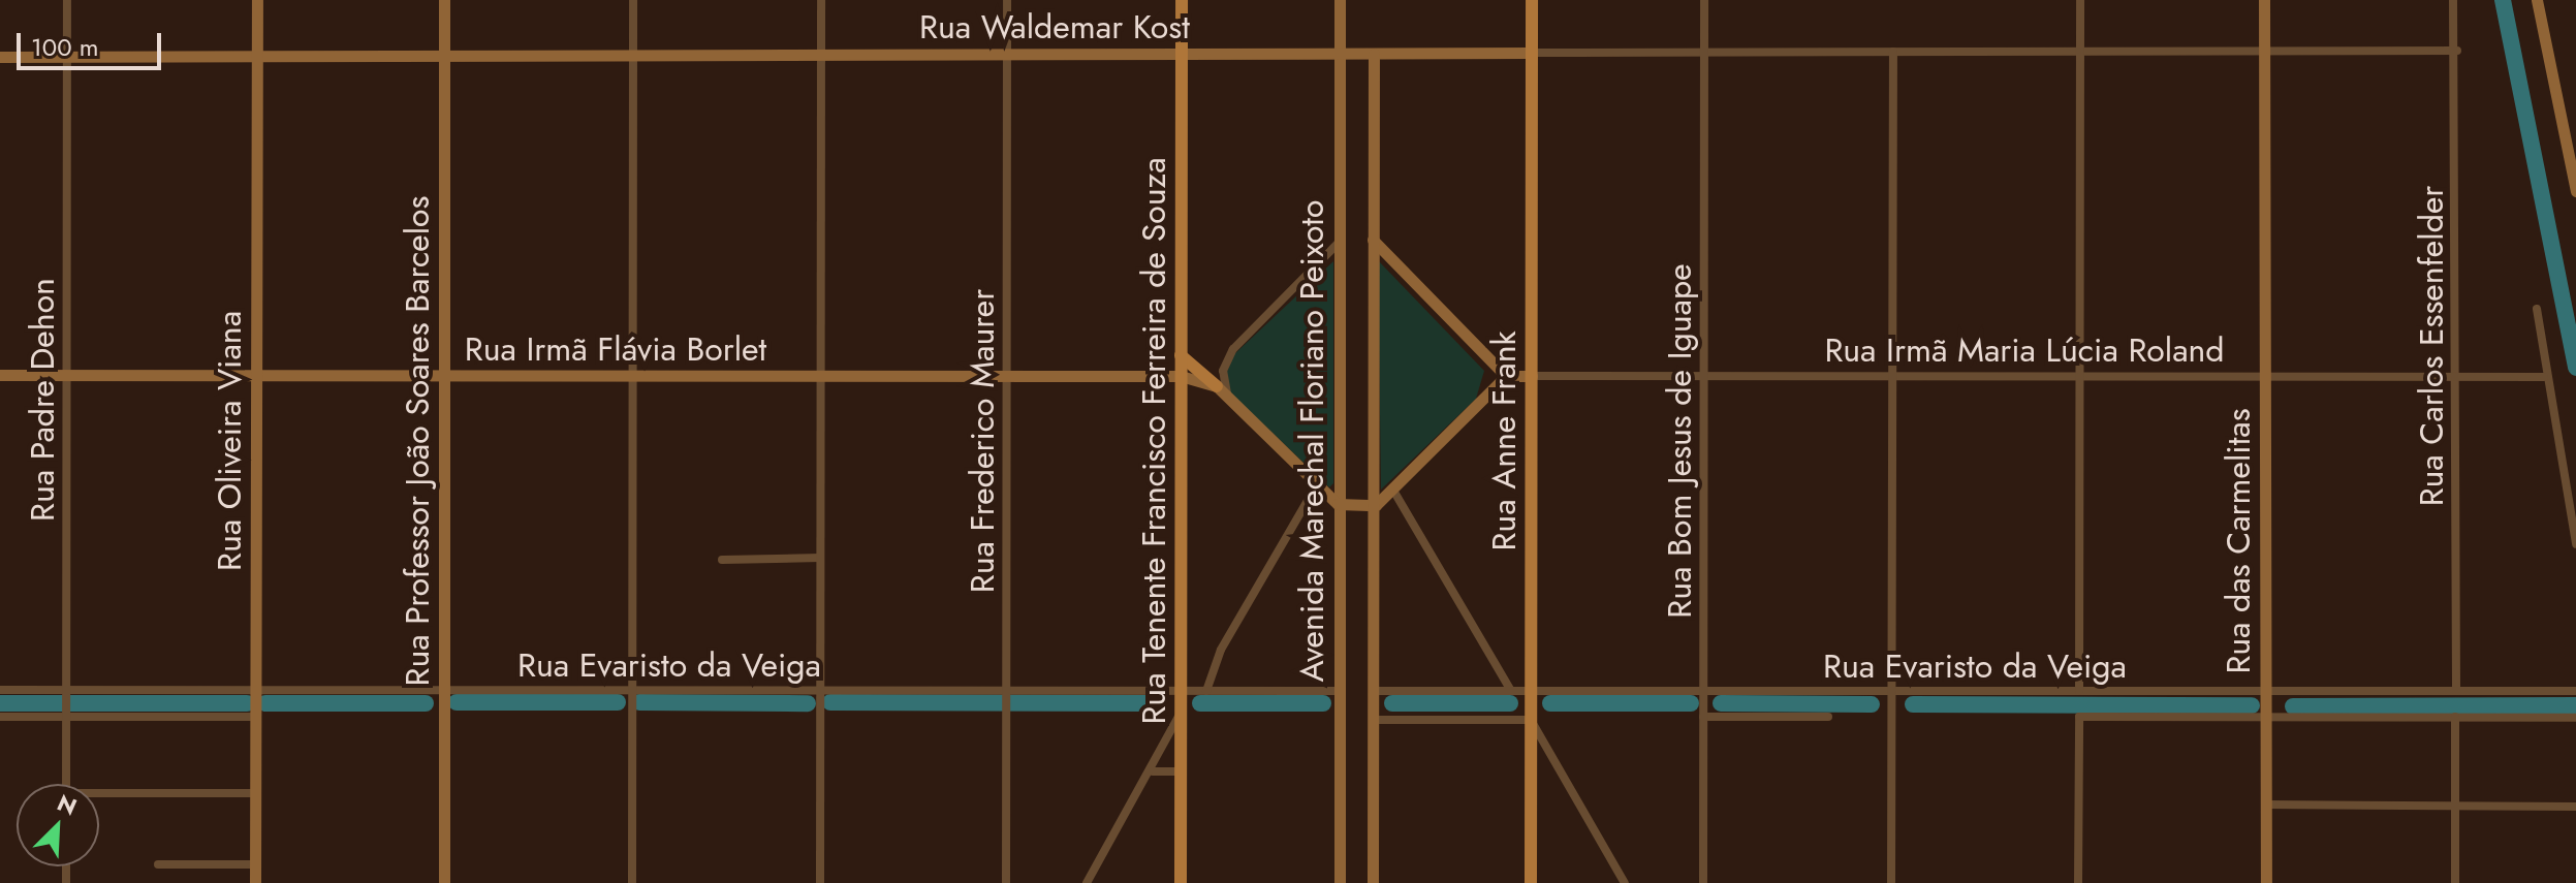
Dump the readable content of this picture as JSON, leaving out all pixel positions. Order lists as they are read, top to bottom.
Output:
{
  "streets": {
    "main road": ["Rua Tenente Francisco Ferreira de Souza", "Rua Anne Frank"],
    "street": [
      "Rua Waldemar Kost",
      "Rua Carlos Essenfelder",
      "Rua Irmã Flávia Borlet",
      "Rua Irmã Maria Lúcia Roland",
      "Rua Padre Dehon",
      "Rua Oliveira Viana",
      "Rua Professor João Soares Barcelos",
      "Rua Frederico Maurer",
      "Avenida Marechal Floriano Peixoto",
      "Rua Bom Jesus de Iguape",
      "Rua das Carmelitas",
      "Rua Evaristo da Veiga"
    ]
  },
  "crossings": [
    ["Rua Waldemar Kost", "Rua Carlos Essenfelder"],
    ["Rua Waldemar Kost", "Rua Padre Dehon"],
    ["Rua Waldemar Kost", "Rua Oliveira Viana"],
    ["Rua Waldemar Kost", "Rua Professor João Soares Barcelos"],
    ["Rua Waldemar Kost", "Rua Frederico Maurer"],
    ["Rua Waldemar Kost", "Rua Tenente Francisco Ferreira de Souza"],
    ["Rua Waldemar Kost", "Avenida Marechal Floriano Peixoto"],
    ["Rua Waldemar Kost", "Rua Anne Frank"],
    ["Rua Waldemar Kost", "Rua Bom Jesus de Iguape"],
    ["Rua Waldemar Kost", "Rua das Carmelitas"],
    ["Rua Carlos Essenfelder", "Rua Irmã Maria Lúcia Roland"],
    ["Rua Carlos Essenfelder", "Rua Evaristo da Veiga"],
    ["Rua Irmã Flávia Borlet", "Rua Padre Dehon"],
    ["Rua Irmã Flávia Borlet", "Rua Oliveira Viana"],
    ["Rua Irmã Flávia Borlet", "Rua Professor João Soares Barcelos"],
    ["Rua Irmã Flávia Borlet", "Rua Frederico Maurer"],
    ["Rua Irmã Flávia Borlet", "Rua Tenente Francisco Ferreira de Souza"],
    ["Rua Irmã Maria Lúcia Roland", "Rua Anne Frank"],
    ["Rua Irmã Maria Lúcia Roland", "Rua Bom Jesus de Iguape"],
    ["Rua Irmã Maria Lúcia Roland", "Rua das Carmelitas"],
    ["Rua Padre Dehon", "Rua Evaristo da Veiga"],
    ["Rua Oliveira Viana", "Rua Evaristo da Veiga"],
    ["Rua Professor João Soares Barcelos", "Rua Evaristo da Veiga"],
    ["Rua Frederico Maurer", "Rua Evaristo da Veiga"],
    ["Rua Tenente Francisco Ferreira de Souza", "Rua Evaristo da Veiga"],
    ["Avenida Marechal Floriano Peixoto", "Rua Evaristo da Veiga"],
    ["Rua Anne Frank", "Rua Evaristo da Veiga"],
    ["Rua Bom Jesus de Iguape", "Rua Evaristo da Veiga"],
    ["Rua das Carmelitas", "Rua Evaristo da Veiga"]
  ],
  "scale_bar": "100 m",
  "north": "top right"
}
